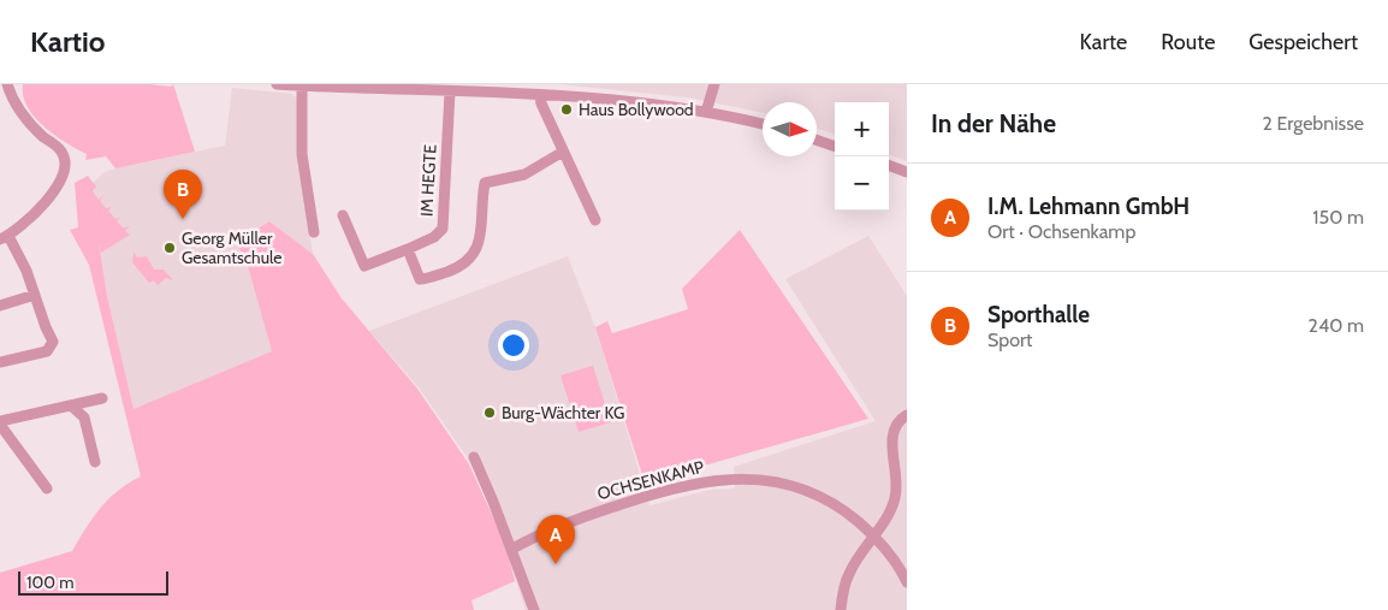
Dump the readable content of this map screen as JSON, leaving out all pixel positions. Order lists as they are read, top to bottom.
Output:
{
  "streets": {
    "street": ["IM HEGTE", "OCHSENKAMP"]
  },
  "places": ["Haus Bollywood", "Georg Müller Gesamtschule", "Burg-Wächter KG"],
  "scale_bar": "100 m",
  "north": "right",
  "page": {
    "header": "Kartio",
    "nav": ["Karte", "Route", "Gespeichert"],
    "heading": ["In der Nähe", "2 Ergebnisse"],
    "map_buttons": ["+", "−"],
    "list": [
      {
        "mark": "A",
        "name": "I.M. Lehmann GmbH",
        "note": "Ort · Ochsenkamp",
        "value": "150 m"
      },
      {
        "mark": "B",
        "name": "Sporthalle",
        "note": "Sport",
        "value": "240 m"
      }
    ],
    "pins": ["B", "A"],
    "scale": "100 m"
  }
}
